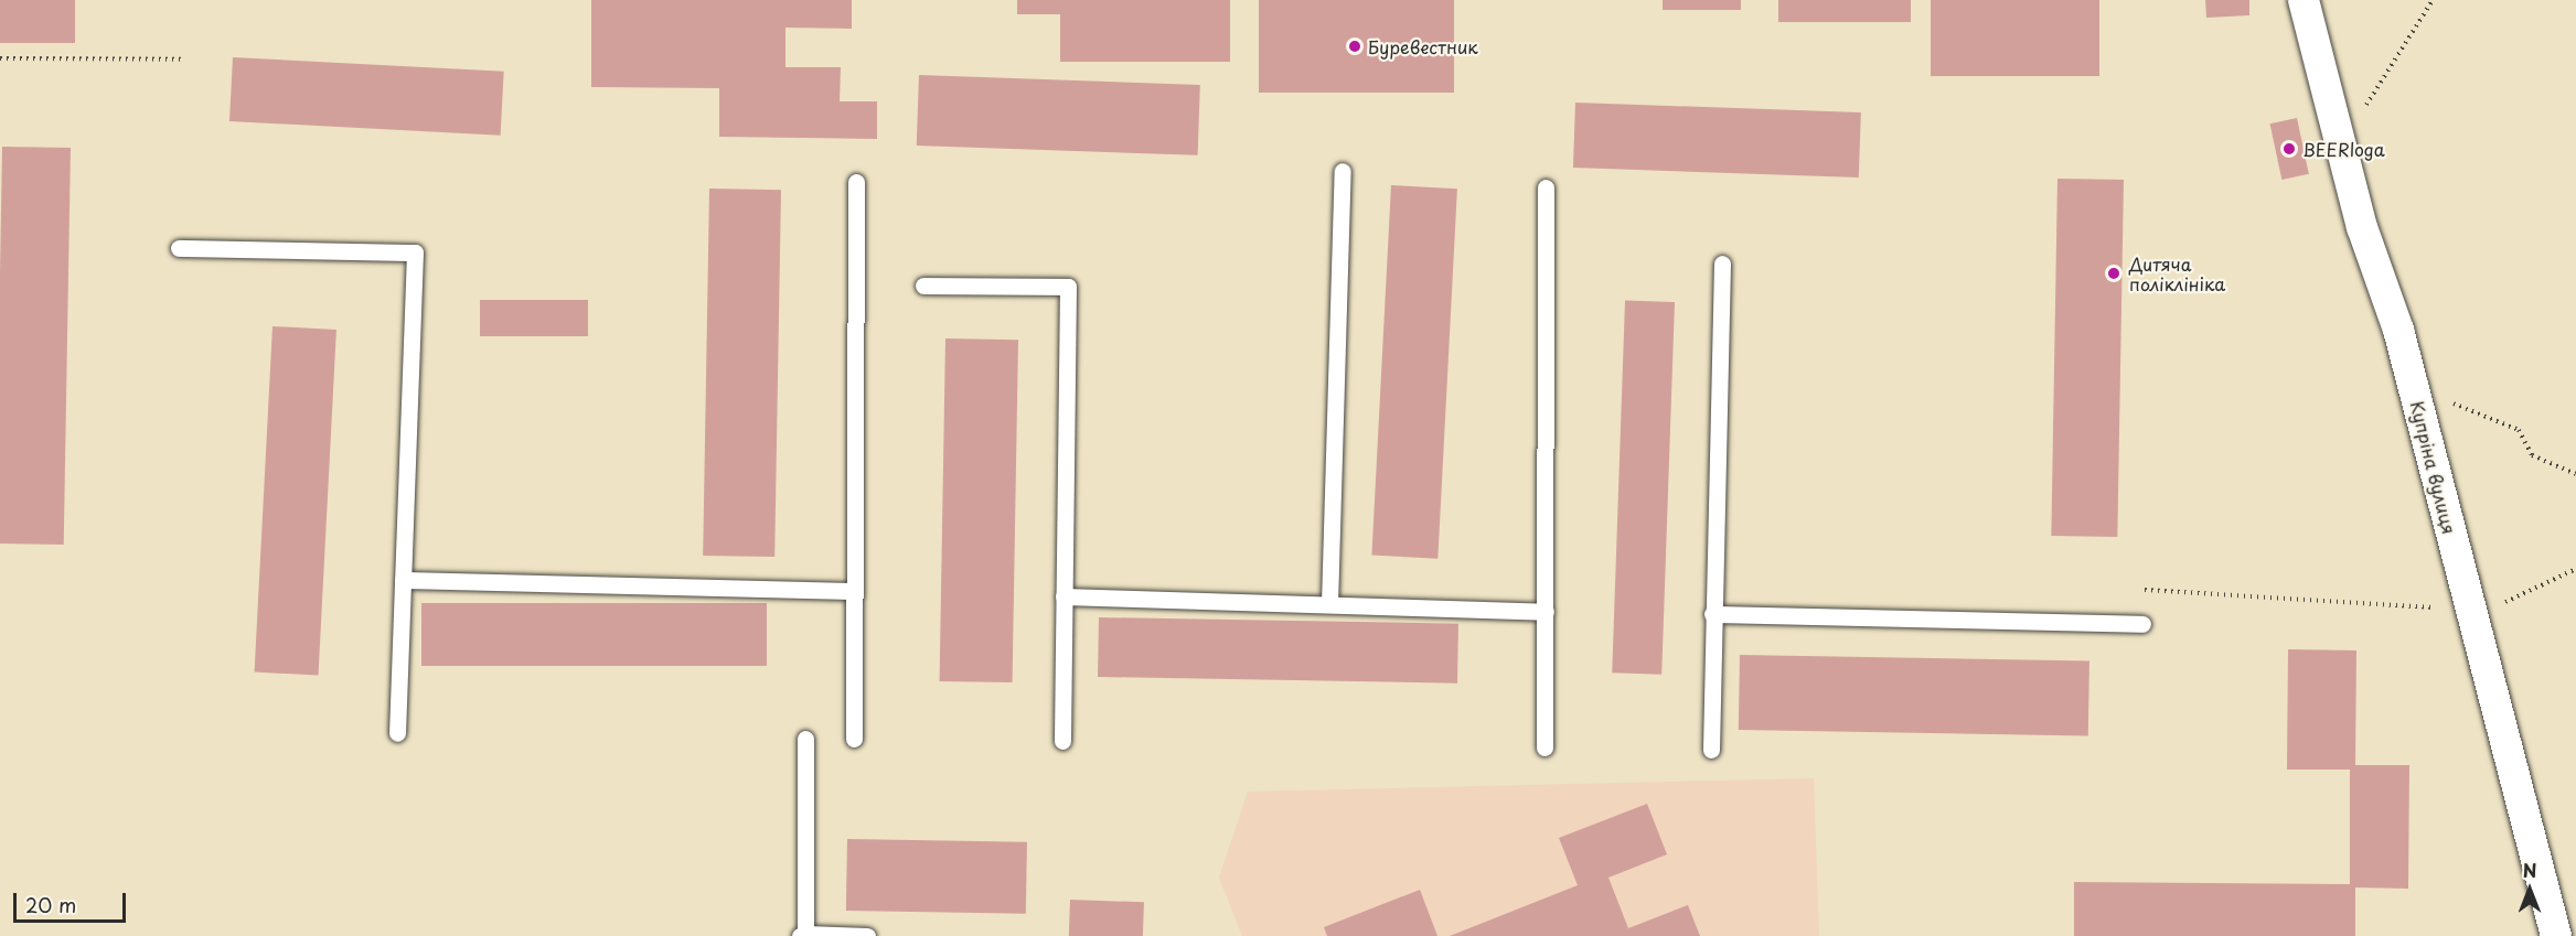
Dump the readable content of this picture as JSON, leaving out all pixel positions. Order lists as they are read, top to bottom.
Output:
{
  "streets": {
    "street": ["Купріна вулиця"]
  },
  "places": ["Буревестник", "BEERloga", "Дитяча поліклініка"],
  "scale_bar": "20 m",
  "north": "top"
}
